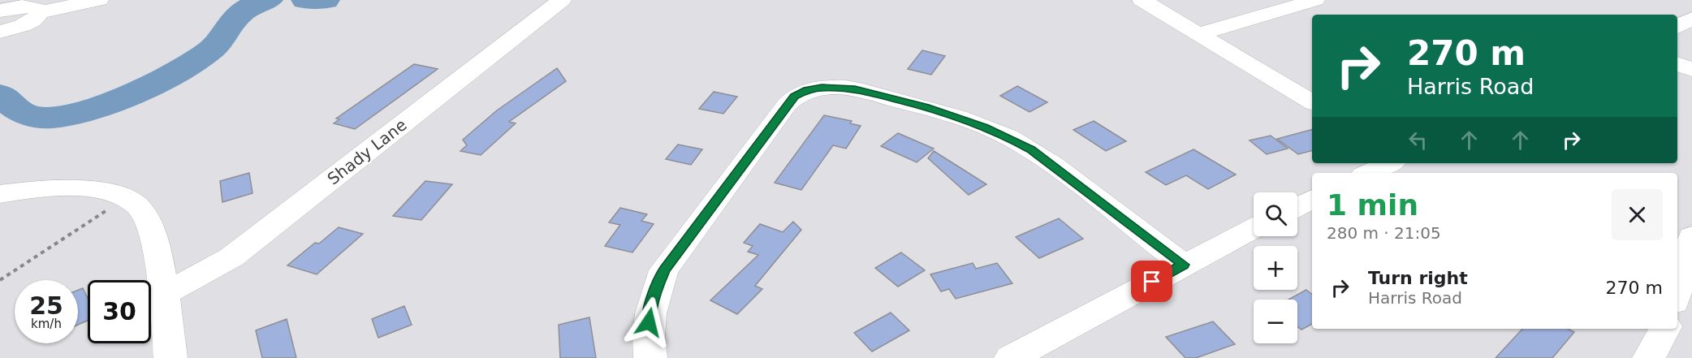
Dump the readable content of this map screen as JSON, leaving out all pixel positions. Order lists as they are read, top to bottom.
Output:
{
  "streets": {
    "street": ["Shady Lane"]
  },
  "page": {
    "turn": ["270 m", "Harris Road"],
    "heading": ["1 min", "280 m · 21:05"],
    "map_buttons": ["+", "−"],
    "list": [
      {
        "name": "Turn right",
        "note": "Harris Road",
        "value": "270 m"
      }
    ],
    "speed": "25 km/h",
    "limit": "30"
  }
}
